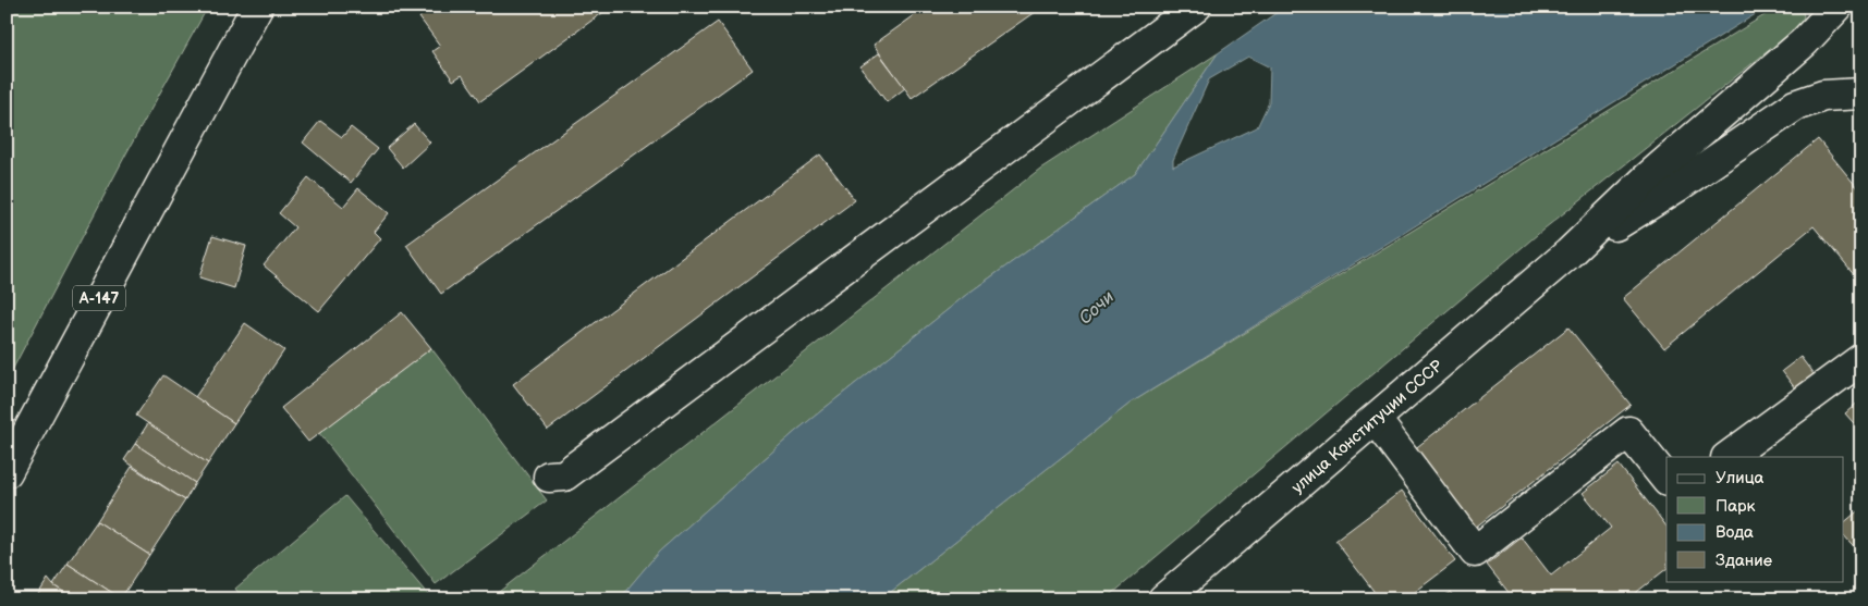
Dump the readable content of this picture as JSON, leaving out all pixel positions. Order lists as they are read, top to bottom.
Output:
{
  "streets": {
    "main road": ["А-147", "улица Конституции СССР"]
  },
  "water": ["Сочи"],
  "legend": [
    "Улица",
    "Парк",
    "Вода",
    "Здание"
  ]
}
